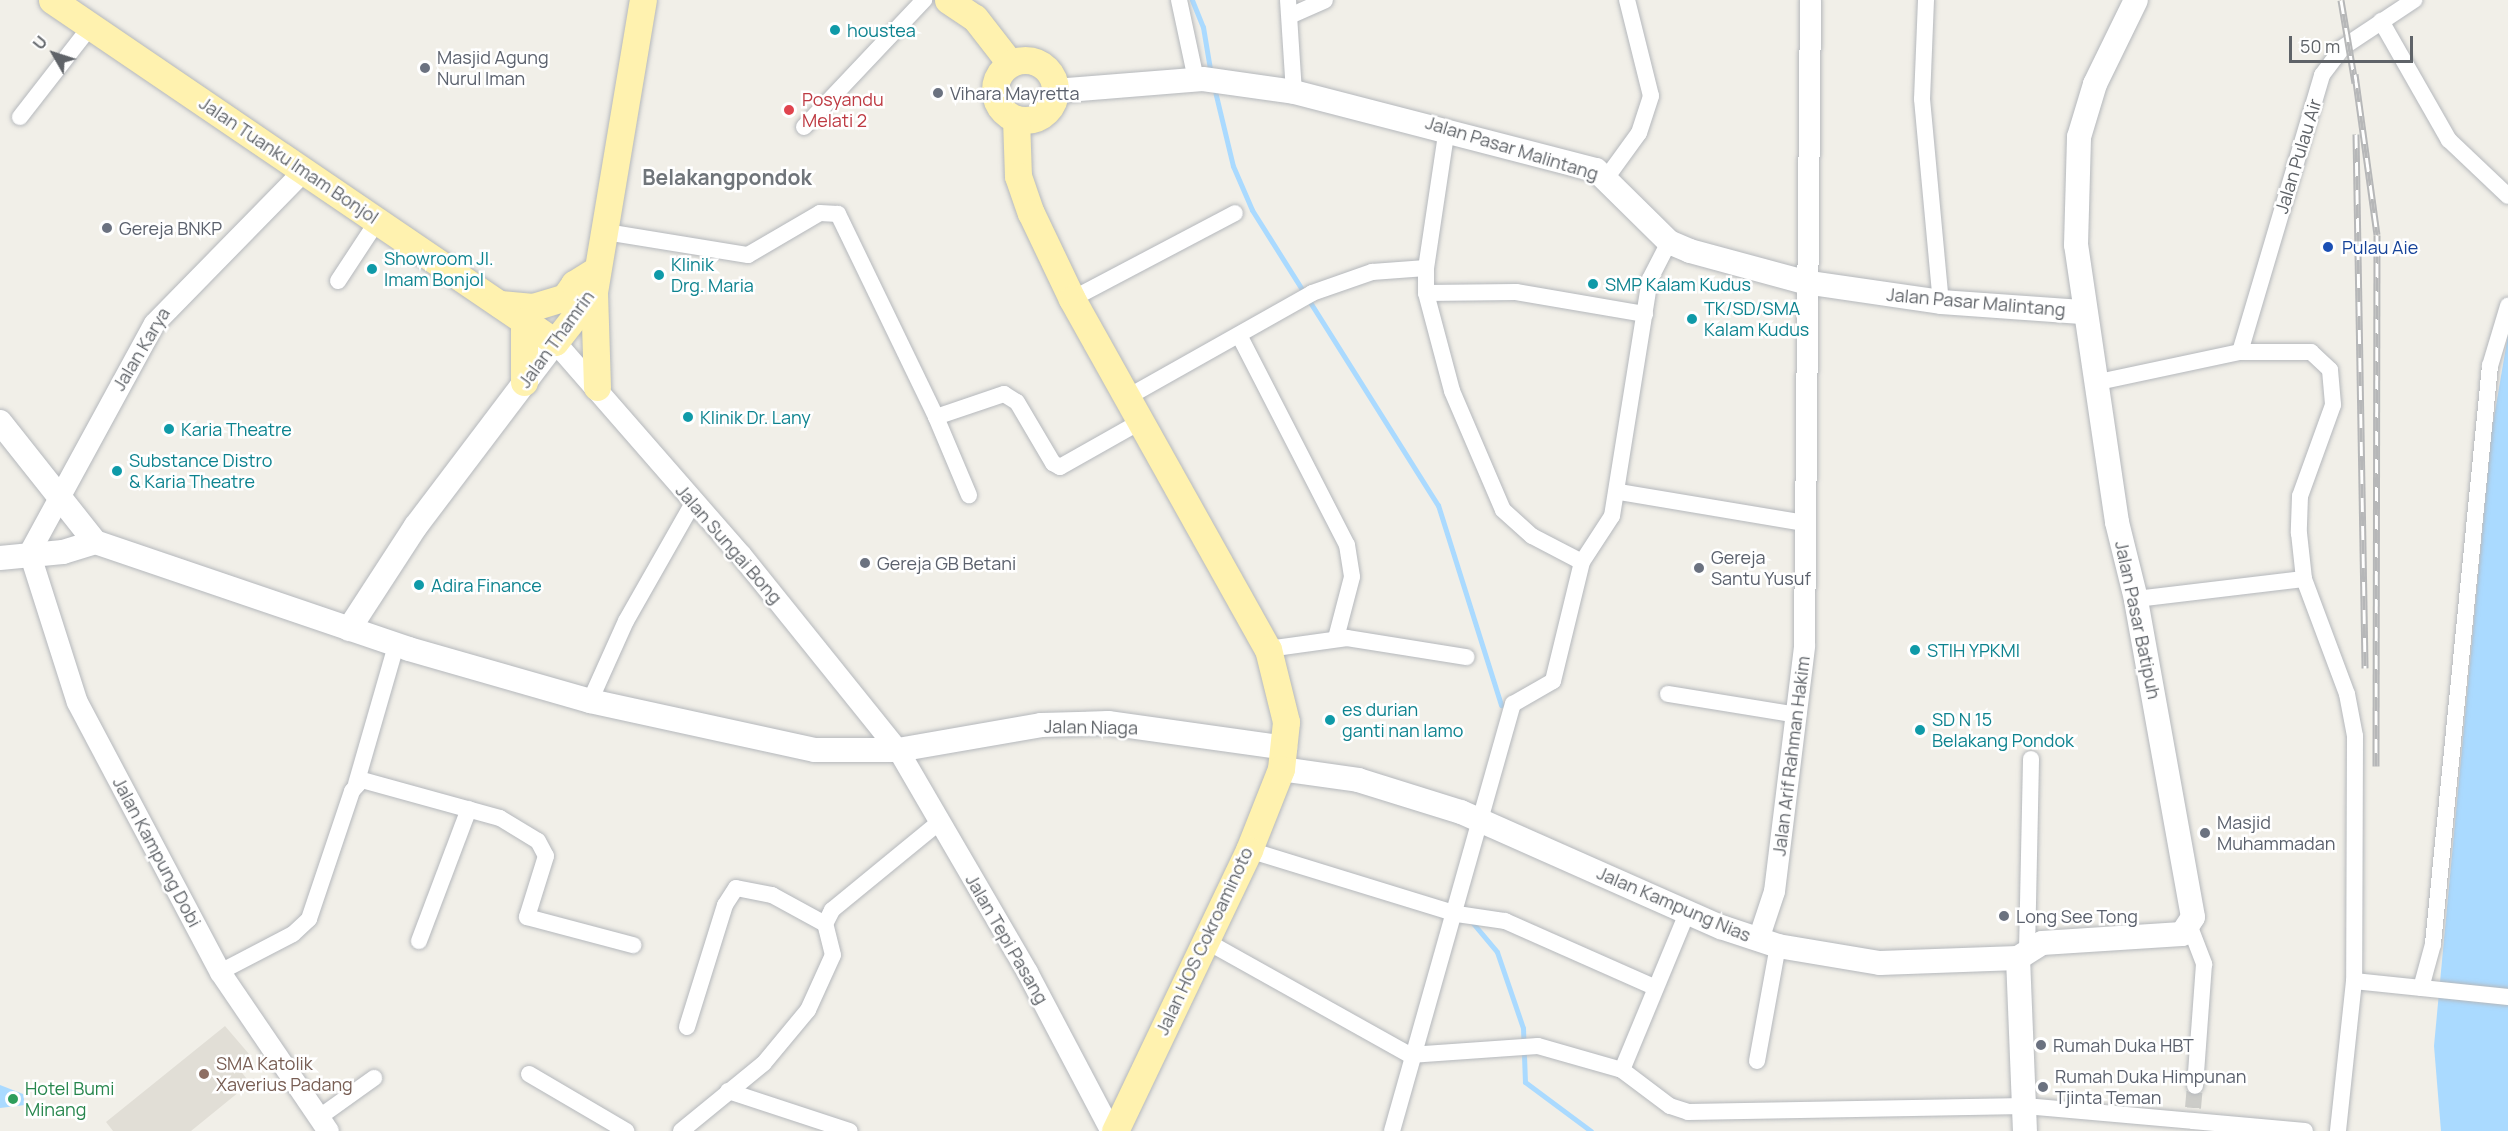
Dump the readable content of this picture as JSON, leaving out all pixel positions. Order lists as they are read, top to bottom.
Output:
{
  "streets": {
    "main road": [
      "Jalan Pasar Malintang",
      "Jalan Tuanku Imam Bonjol",
      "Jalan Thamrin",
      "Jalan Pasar Batipuh",
      "Jalan Niaga",
      "Jalan Kampung Nias",
      "Jalan HOS Cokroaminoto"
    ],
    "street": [
      "Jalan Pulau Air",
      "Jalan Karya",
      "Jalan Sungai Bong",
      "Jalan Arif Rahman Hakim",
      "Jalan Kampung Dobi",
      "Jalan Tepi Pasang"
    ]
  },
  "crossings": [
    ["Jalan Pasar Malintang", "Jalan Pasar Batipuh"],
    ["Jalan Pasar Malintang", "Jalan Arif Rahman Hakim"],
    ["Jalan Tuanku Imam Bonjol", "Jalan Thamrin"],
    ["Jalan Tuanku Imam Bonjol", "Jalan Karya"],
    ["Jalan Tuanku Imam Bonjol", "Jalan Sungai Bong"],
    ["Jalan Thamrin", "Jalan Sungai Bong"],
    ["Jalan Thamrin", "Jalan Niaga"],
    ["Jalan Karya", "Jalan Kampung Dobi"],
    ["Jalan Sungai Bong", "Jalan Niaga"],
    ["Jalan Sungai Bong", "Jalan Tepi Pasang"],
    ["Jalan Pasar Batipuh", "Jalan Kampung Nias"],
    ["Jalan Niaga", "Jalan Kampung Nias"],
    ["Jalan Niaga", "Jalan Tepi Pasang"],
    ["Jalan Niaga", "Jalan HOS Cokroaminoto"],
    ["Jalan Arif Rahman Hakim", "Jalan Kampung Nias"],
    ["Jalan Kampung Nias", "Jalan HOS Cokroaminoto"],
    ["Jalan Tepi Pasang", "Jalan HOS Cokroaminoto"]
  ],
  "districts": ["Belakangpondok"],
  "places": [
    "houstea",
    "Masjid Agung Nurul Iman",
    "Vihara Mayretta",
    "Posyandu Melati 2",
    "Gereja BNKP",
    "Pulau Aie",
    "Showroom Jl. Imam Bonjol",
    "Klinik Drg. Maria",
    "SMP Kalam Kudus",
    "TK/SD/SMA Kalam Kudus",
    "Klinik Dr. Lany",
    "Karia Theatre",
    "Substance Distro & Karia Theatre",
    "Gereja GB Betani",
    "Gereja Santu Yusuf",
    "Adira Finance",
    "STIH YPKMI",
    "es durian ganti nan lamo",
    "SD N 15 Belakang Pondok",
    "Masjid Muhammadan",
    "Long See Tong",
    "Rumah Duka HBT",
    "SMA Katolik Xaverius Padang",
    "Rumah Duka Himpunan Tjinta Teman",
    "Hotel Bumi Minang"
  ],
  "scale_bar": "50 m",
  "north": "top left"
}
